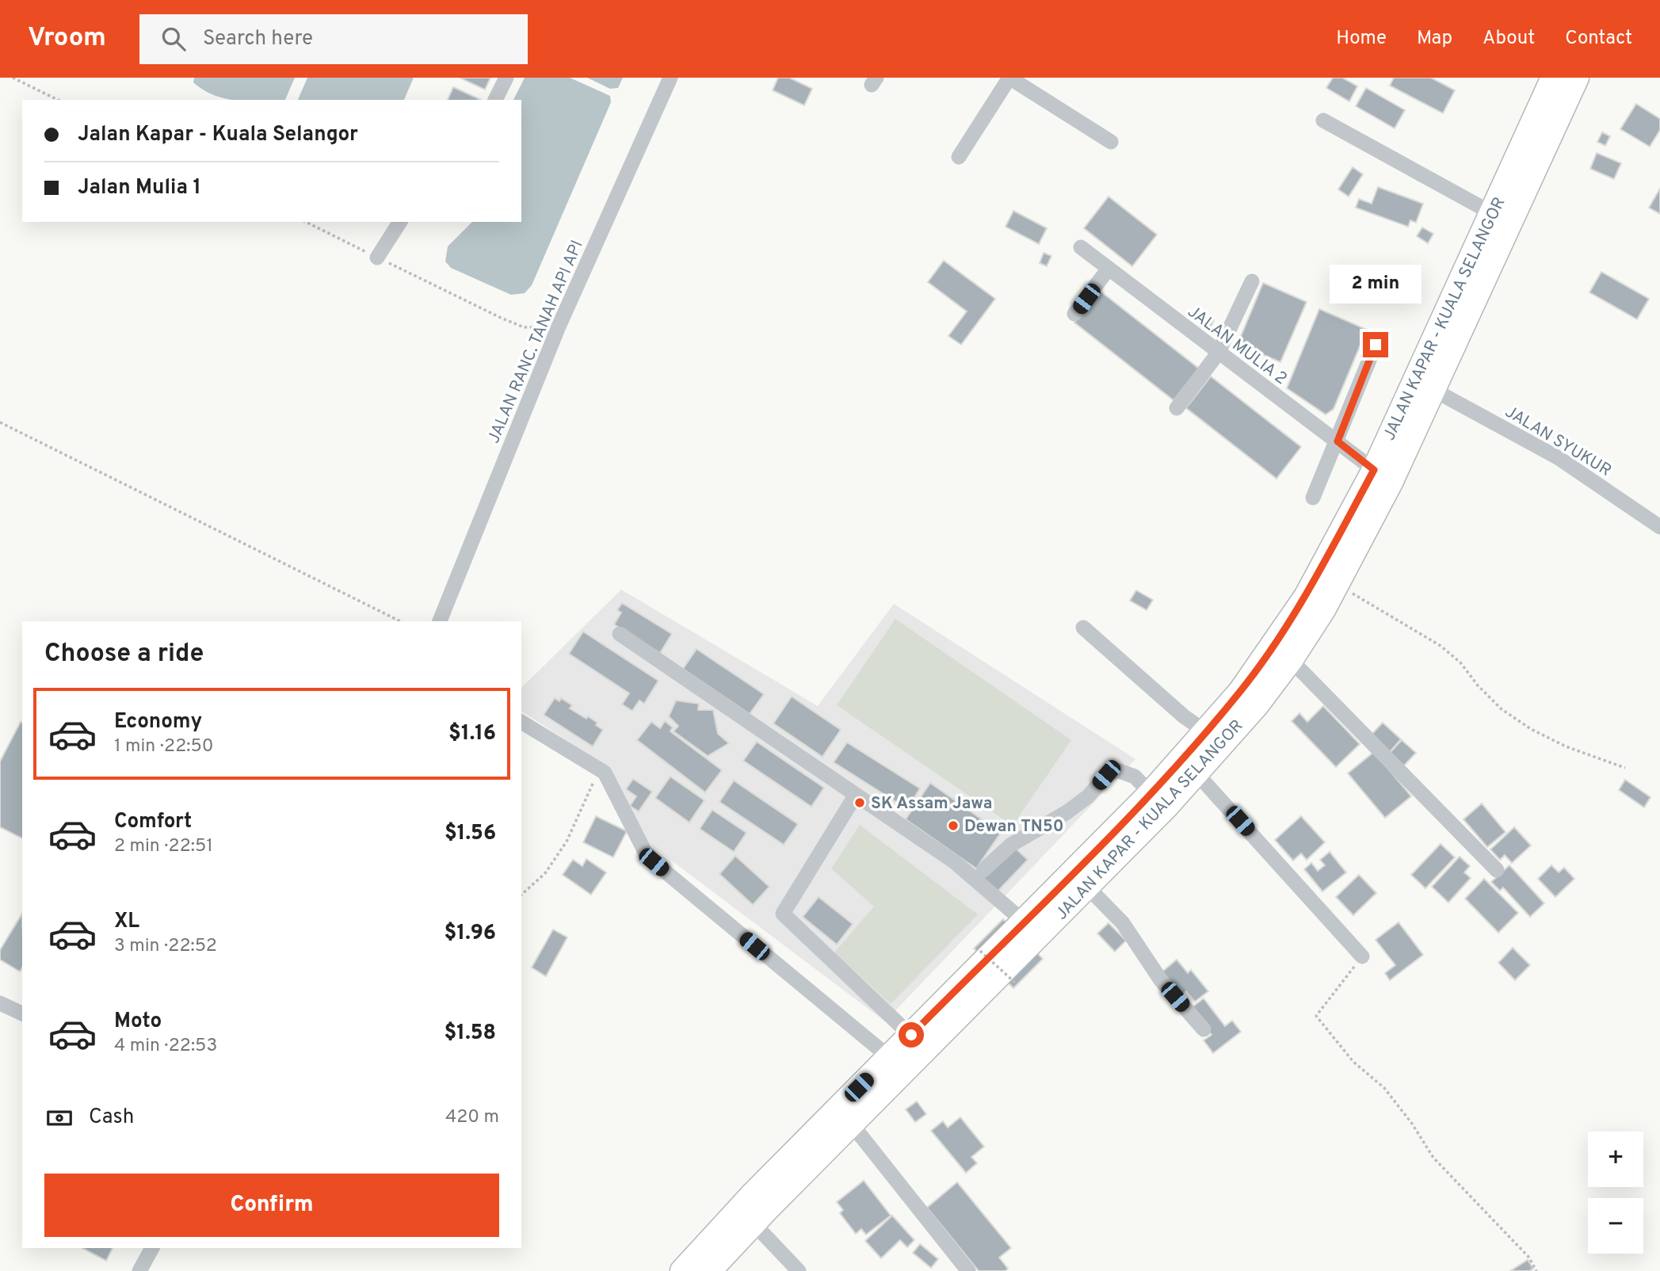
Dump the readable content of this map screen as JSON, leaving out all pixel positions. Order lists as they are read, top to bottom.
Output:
{
  "streets": {
    "highway": ["JALAN KAPAR - KUALA SELANGOR"],
    "street": ["JALAN RANC. TANAH API API", "JALAN MULIA 2", "JALAN SYUKUR"]
  },
  "crossings": [
    ["JALAN KAPAR - KUALA SELANGOR", "JALAN MULIA 2"],
    ["JALAN KAPAR - KUALA SELANGOR", "JALAN SYUKUR"]
  ],
  "places": ["SK Assam Jawa", "Dewan TN50"],
  "page": {
    "header": "Vroom",
    "search": "Search here",
    "nav": [
      "Home",
      "Map",
      "About",
      "Contact"
    ],
    "banner": ["Jalan Kapar - Kuala Selangor", "Jalan Mulia 1"],
    "bubble": "2 min",
    "heading": "Choose a ride",
    "list": [
      {
        "name": "Economy",
        "note": "1 min · 22:50",
        "value": "$1.16"
      },
      {
        "name": "Comfort",
        "note": "2 min · 22:51",
        "value": "$1.56"
      },
      {
        "name": "XL",
        "note": "3 min · 22:52",
        "value": "$1.96"
      },
      {
        "name": "Moto",
        "note": "4 min · 22:53",
        "value": "$1.58"
      }
    ],
    "pay": ["Cash", "420 m"],
    "map_buttons": ["+", "−"],
    "buttons": "Confirm"
  }
}
